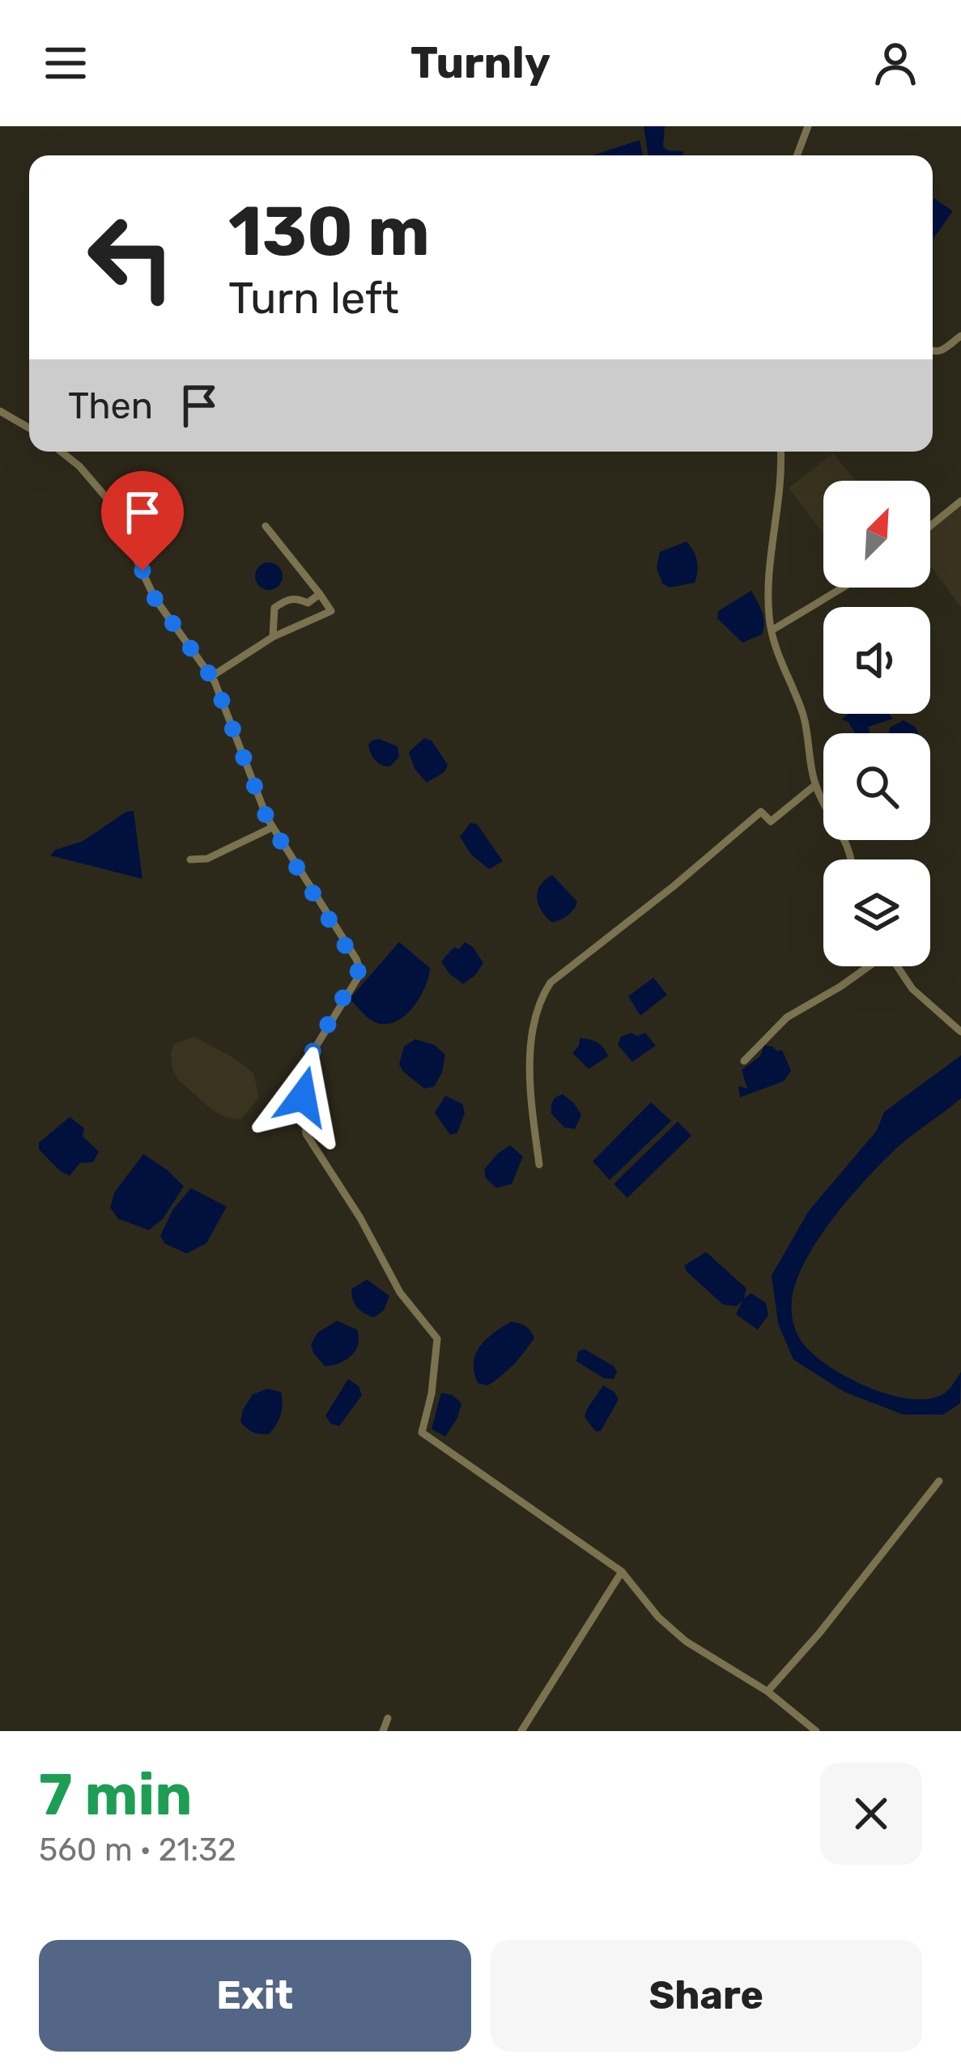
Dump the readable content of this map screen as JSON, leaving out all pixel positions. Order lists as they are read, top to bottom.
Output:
{
  "north": "top right",
  "page": {
    "header": "Turnly",
    "turn": ["130 m", "Turn left"],
    "then": "Then",
    "heading": ["7 min", "560 m · 21:32"],
    "buttons": ["Exit", "Share"]
  }
}
